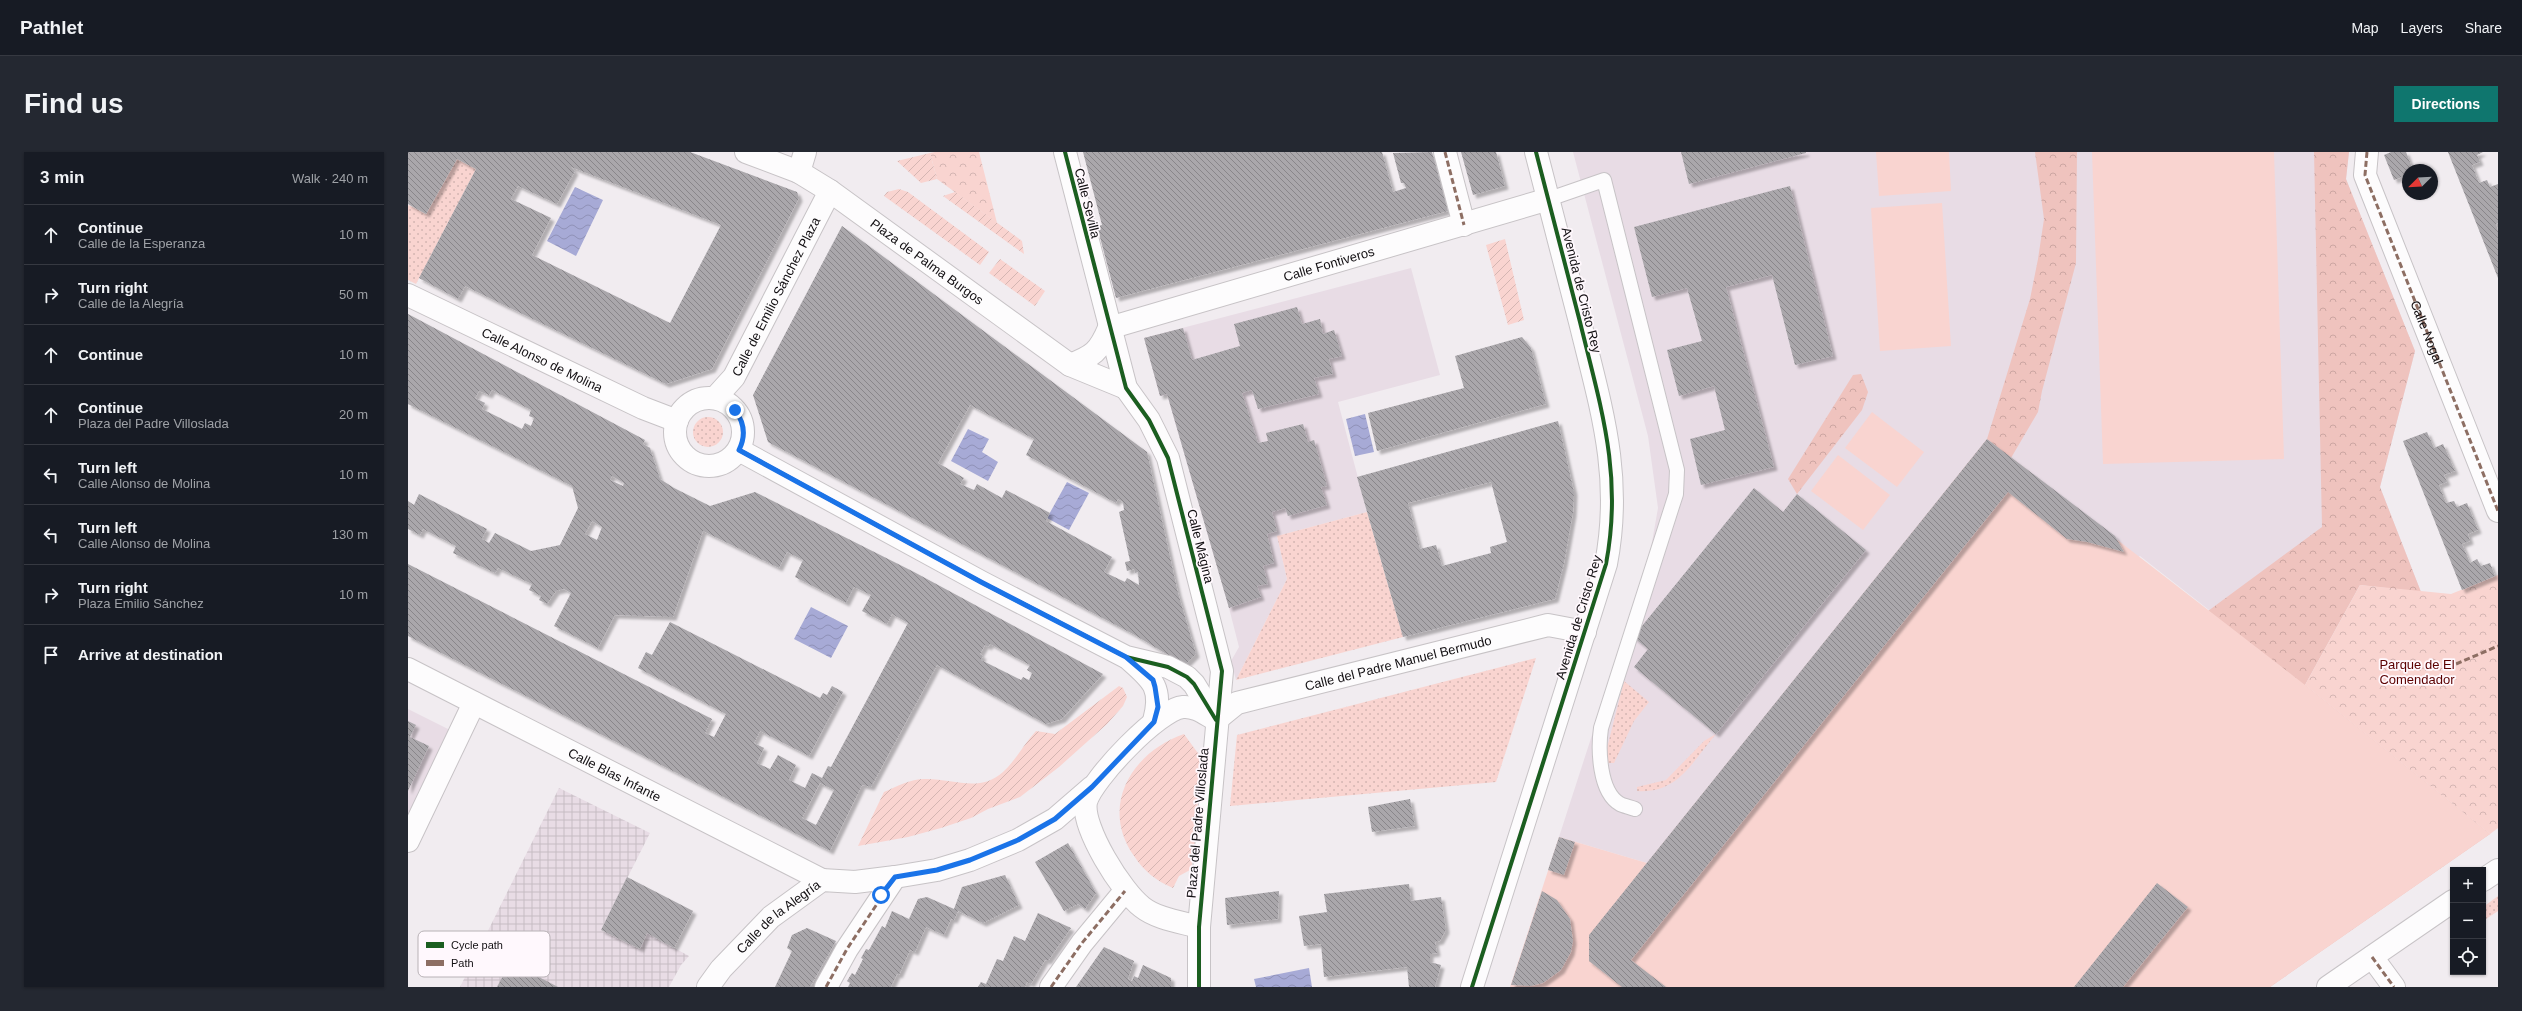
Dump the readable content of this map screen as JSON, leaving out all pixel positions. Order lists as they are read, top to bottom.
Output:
{
  "streets": {
    "street": [
      "Calle Sevilla",
      "Plaza de Palma Burgos",
      "Calle Fontiveros",
      "Avenida de Cristo Rey",
      "Calle de Emilio Sánchez Plaza",
      "Calle Nogal",
      "Calle Alonso de Molina",
      "Calle Mágina",
      "Calle del Padre Manuel Bermudo",
      "Calle Blas Infante",
      "Plaza del Padre Villoslada",
      "Calle de la Alegría"
    ]
  },
  "crossings": [
    ["Calle Sevilla", "Calle Fontiveros"],
    ["Plaza de Palma Burgos", "Calle de Emilio Sánchez Plaza"],
    ["Plaza de Palma Burgos", "Calle Mágina"],
    ["Calle Fontiveros", "Avenida de Cristo Rey"],
    ["Avenida de Cristo Rey", "Calle del Padre Manuel Bermudo"],
    ["Calle de Emilio Sánchez Plaza", "Calle Alonso de Molina"],
    ["Calle Mágina", "Calle del Padre Manuel Bermudo"],
    ["Calle Mágina", "Plaza del Padre Villoslada"],
    ["Calle del Padre Manuel Bermudo", "Plaza del Padre Villoslada"],
    ["Calle Blas Infante", "Calle de la Alegría"]
  ],
  "parks": ["Parque de El Comendador"],
  "legend": ["Cycle path", "Path"],
  "north": "bottom left",
  "page": {
    "header": "Pathlet",
    "nav": ["Map", "Layers", "Share"],
    "buttons": "Directions",
    "title": "Find us",
    "heading": ["3 min", "Walk · 240 m"],
    "list": [
      ["Continue", "Calle de la Esperanza", "10 m"],
      ["Turn right", "Calle de la Alegría", "50 m"],
      ["Continue", "10 m"],
      ["Continue", "Plaza del Padre Villoslada", "20 m"],
      ["Turn left", "Calle Alonso de Molina", "10 m"],
      ["Turn left", "Calle Alonso de Molina", "130 m"],
      ["Turn right", "Plaza Emilio Sánchez", "10 m"],
      "Arrive at destination"
    ],
    "map_buttons": ["+", "−"]
  }
}
